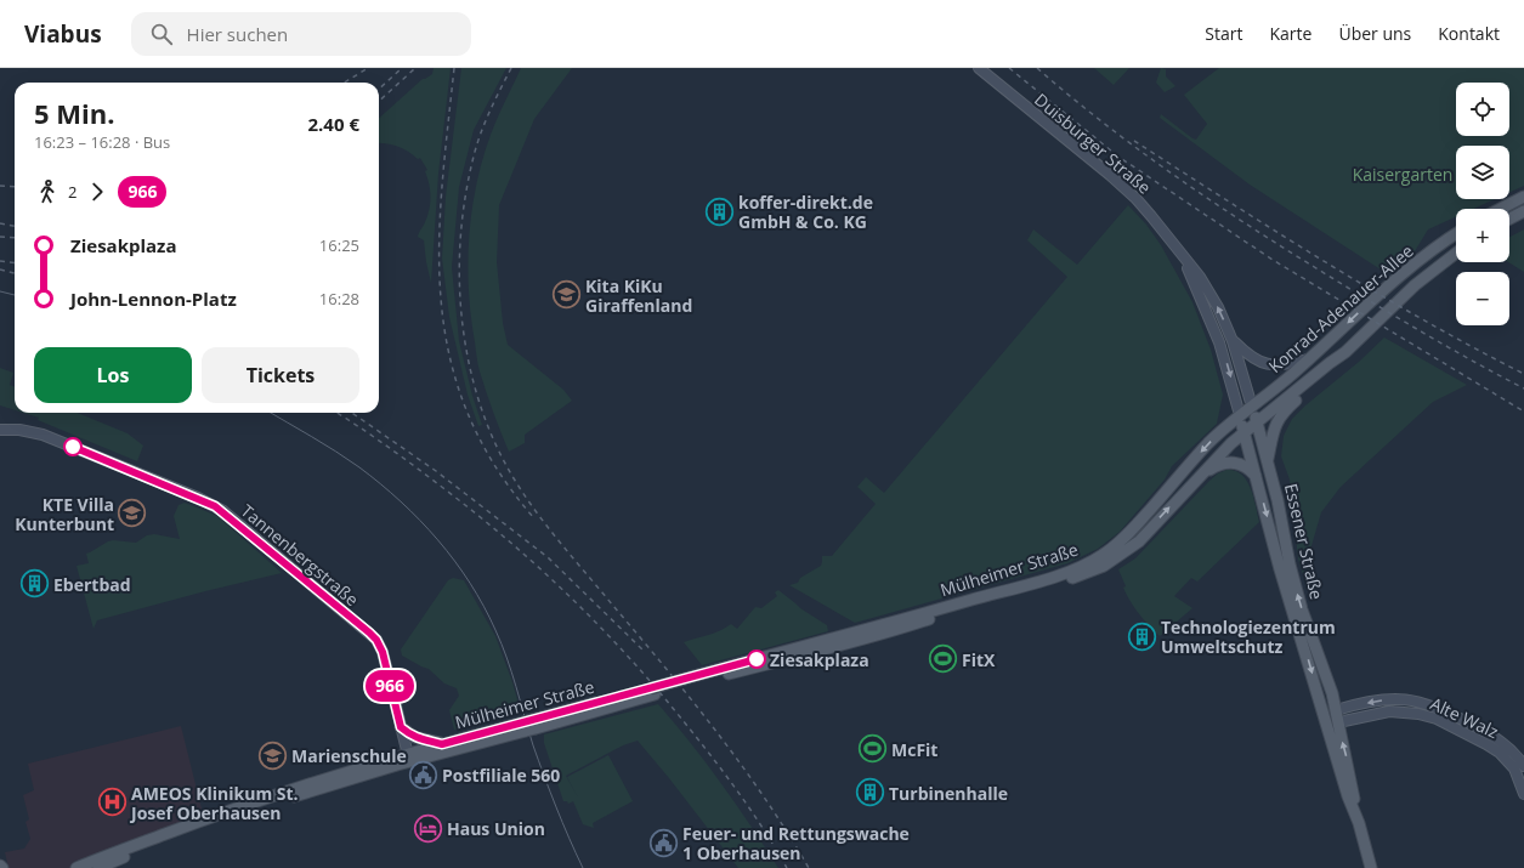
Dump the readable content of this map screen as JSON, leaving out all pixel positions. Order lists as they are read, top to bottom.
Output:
{
  "streets": {
    "main road": ["Konrad-Adenauer-Allee", "Essener Straße", "Mülheimer Straße"],
    "street": ["Duisburger Straße", "Tannenbergstraße", "Alte Walz"]
  },
  "crossings": [
    ["Duisburger Straße", "Konrad-Adenauer-Allee"],
    ["Duisburger Straße", "Essener Straße"],
    ["Duisburger Straße", "Mülheimer Straße"],
    ["Konrad-Adenauer-Allee", "Essener Straße"],
    ["Konrad-Adenauer-Allee", "Mülheimer Straße"],
    ["Essener Straße", "Mülheimer Straße"],
    ["Essener Straße", "Alte Walz"],
    ["Tannenbergstraße", "Mülheimer Straße"]
  ],
  "one_way": ["Alte Walz"],
  "parks": ["Kaisergarten"],
  "places": {
    "building": [
      "koffer-direkt.de GmbH & Co. KG",
      "Ebertbad",
      "Technologiezentrum Umweltschutz",
      "Turbinenhalle"
    ],
    "school or university": ["Kita KiKu Giraffenland", "KTE Villa Kunterbunt", "Marienschule"],
    "other": ["Ziesakplaza"],
    "sports": ["FitX", "McFit"],
    "public building": ["Postfiliale 560", "Feuer- und Rettungswache 1 Oberhausen"],
    "hospital": ["AMEOS Klinikum St. Josef Oberhausen"],
    "hotel": ["Haus Union"]
  },
  "lines": ["bus line 966"],
  "page": {
    "header": "Viabus",
    "search": "Hier suchen",
    "nav": [
      "Start",
      "Karte",
      "Über uns",
      "Kontakt"
    ],
    "on_map": "966",
    "map_buttons": ["+", "−"],
    "heading": ["5 Min.", "16:23 – 16:28 · Bus", "2.40 €"],
    "legs": ["2", "966"],
    "list": [
      {
        "name": "Ziesakplaza",
        "value": "16:25"
      },
      {
        "name": "John-Lennon-Platz",
        "value": "16:28"
      }
    ],
    "buttons": ["Los", "Tickets"]
  }
}
